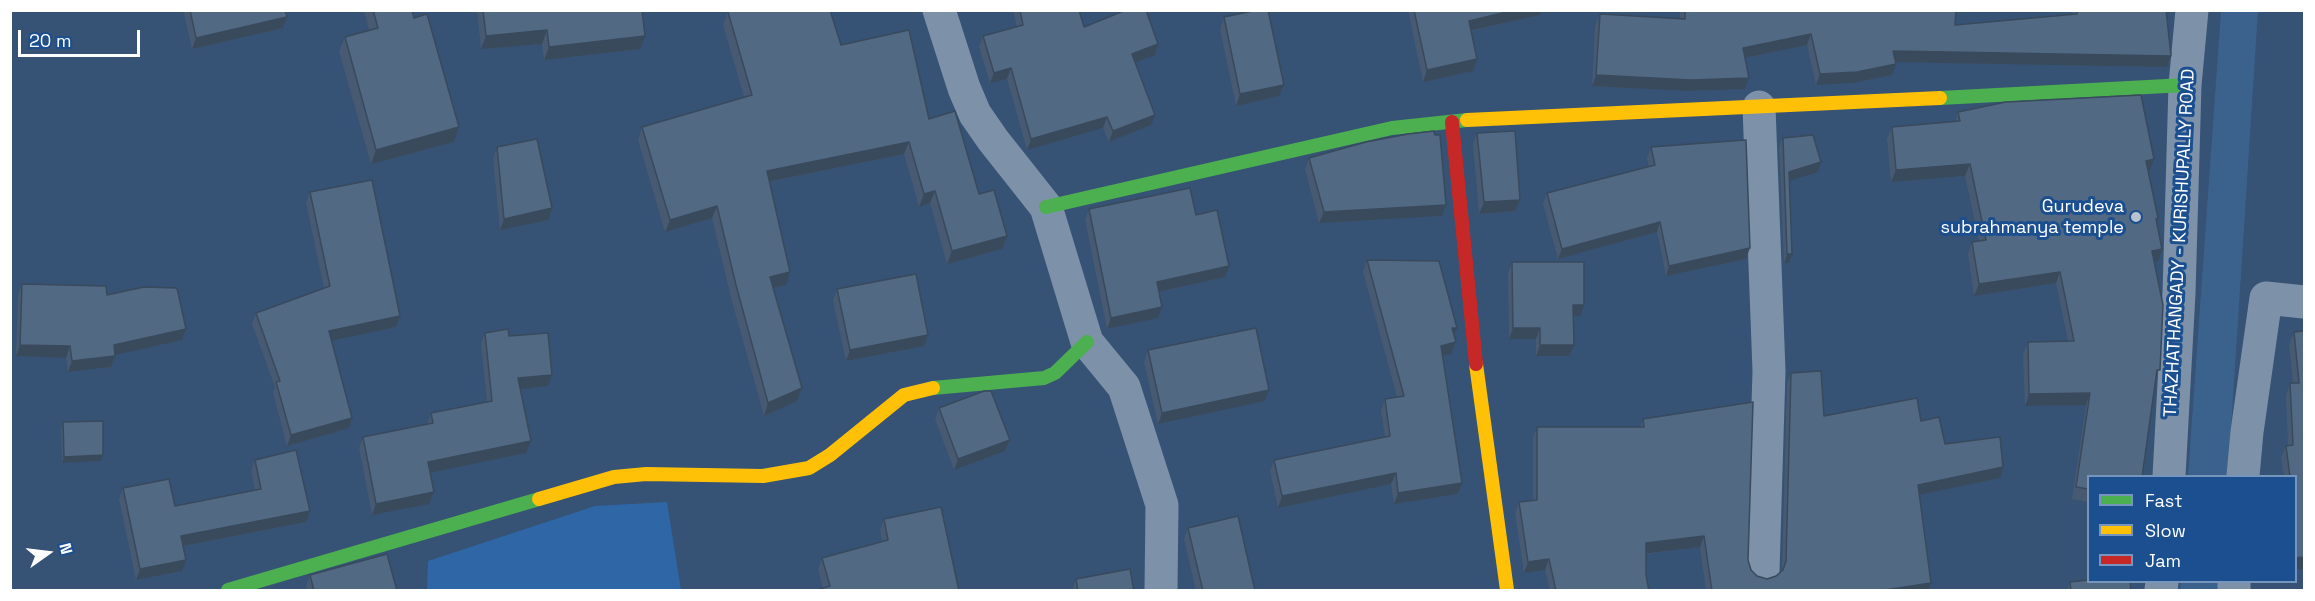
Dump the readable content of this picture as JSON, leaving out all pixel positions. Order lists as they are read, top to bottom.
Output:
{
  "streets": {
    "street": ["THAZHATHANGADY - KURISHUPALLY ROAD"]
  },
  "places": ["Gurudeva subrahmanya temple"],
  "legend": ["Fast", "Slow", "Jam"],
  "scale_bar": "20 m",
  "north": "right"
}
